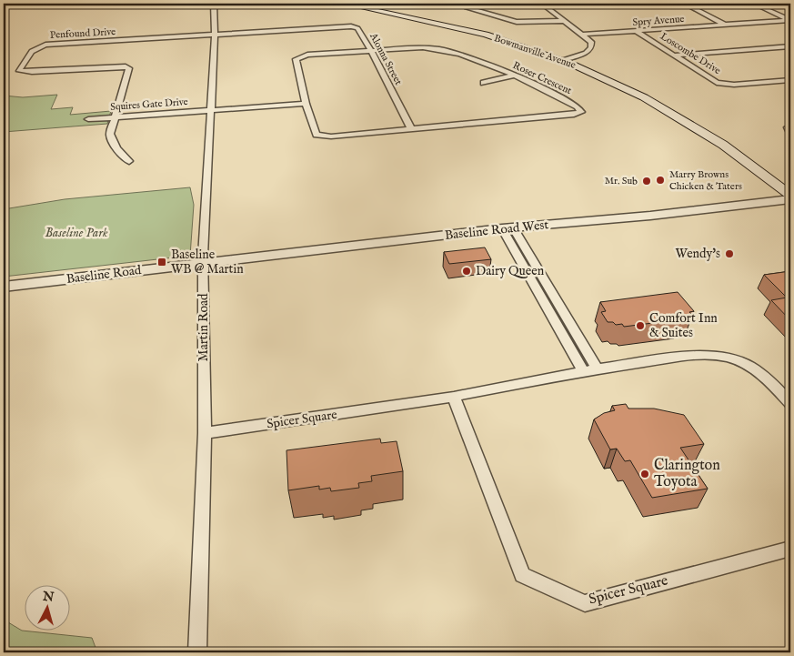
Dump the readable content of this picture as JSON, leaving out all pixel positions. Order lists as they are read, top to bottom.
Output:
{
  "streets": {
    "main road": ["Bowmanville Avenue"],
    "street": [
      "Spry Avenue",
      "Penfound Drive",
      "Loscombe Drive",
      "Alonna Street",
      "Roser Crescent",
      "Squires Gate Drive",
      "Baseline Road West",
      "Baseline Road",
      "Martin Road",
      "Spicer Square"
    ]
  },
  "crossings": [
    ["Spry Avenue", "Loscombe Drive"],
    ["Penfound Drive", "Alonna Street"],
    ["Penfound Drive", "Squires Gate Drive"],
    ["Penfound Drive", "Martin Road"],
    ["Bowmanville Avenue", "Baseline Road West"],
    ["Alonna Street", "Roser Crescent"],
    ["Alonna Street", "Martin Road"],
    ["Squires Gate Drive", "Martin Road"],
    ["Baseline Road West", "Baseline Road"],
    ["Baseline Road West", "Martin Road"],
    ["Baseline Road", "Martin Road"],
    ["Martin Road", "Spicer Square"]
  ],
  "parks": ["Baseline Park"],
  "places": {
    "other": [
      "Marry Browns Chicken & Taters",
      "Mr. Sub",
      "Wendy's",
      "Dairy Queen",
      "Comfort Inn & Suites",
      "Clarington Toyota"
    ],
    "transit": ["Baseline WB @ Martin"]
  },
  "north": "top"
}
